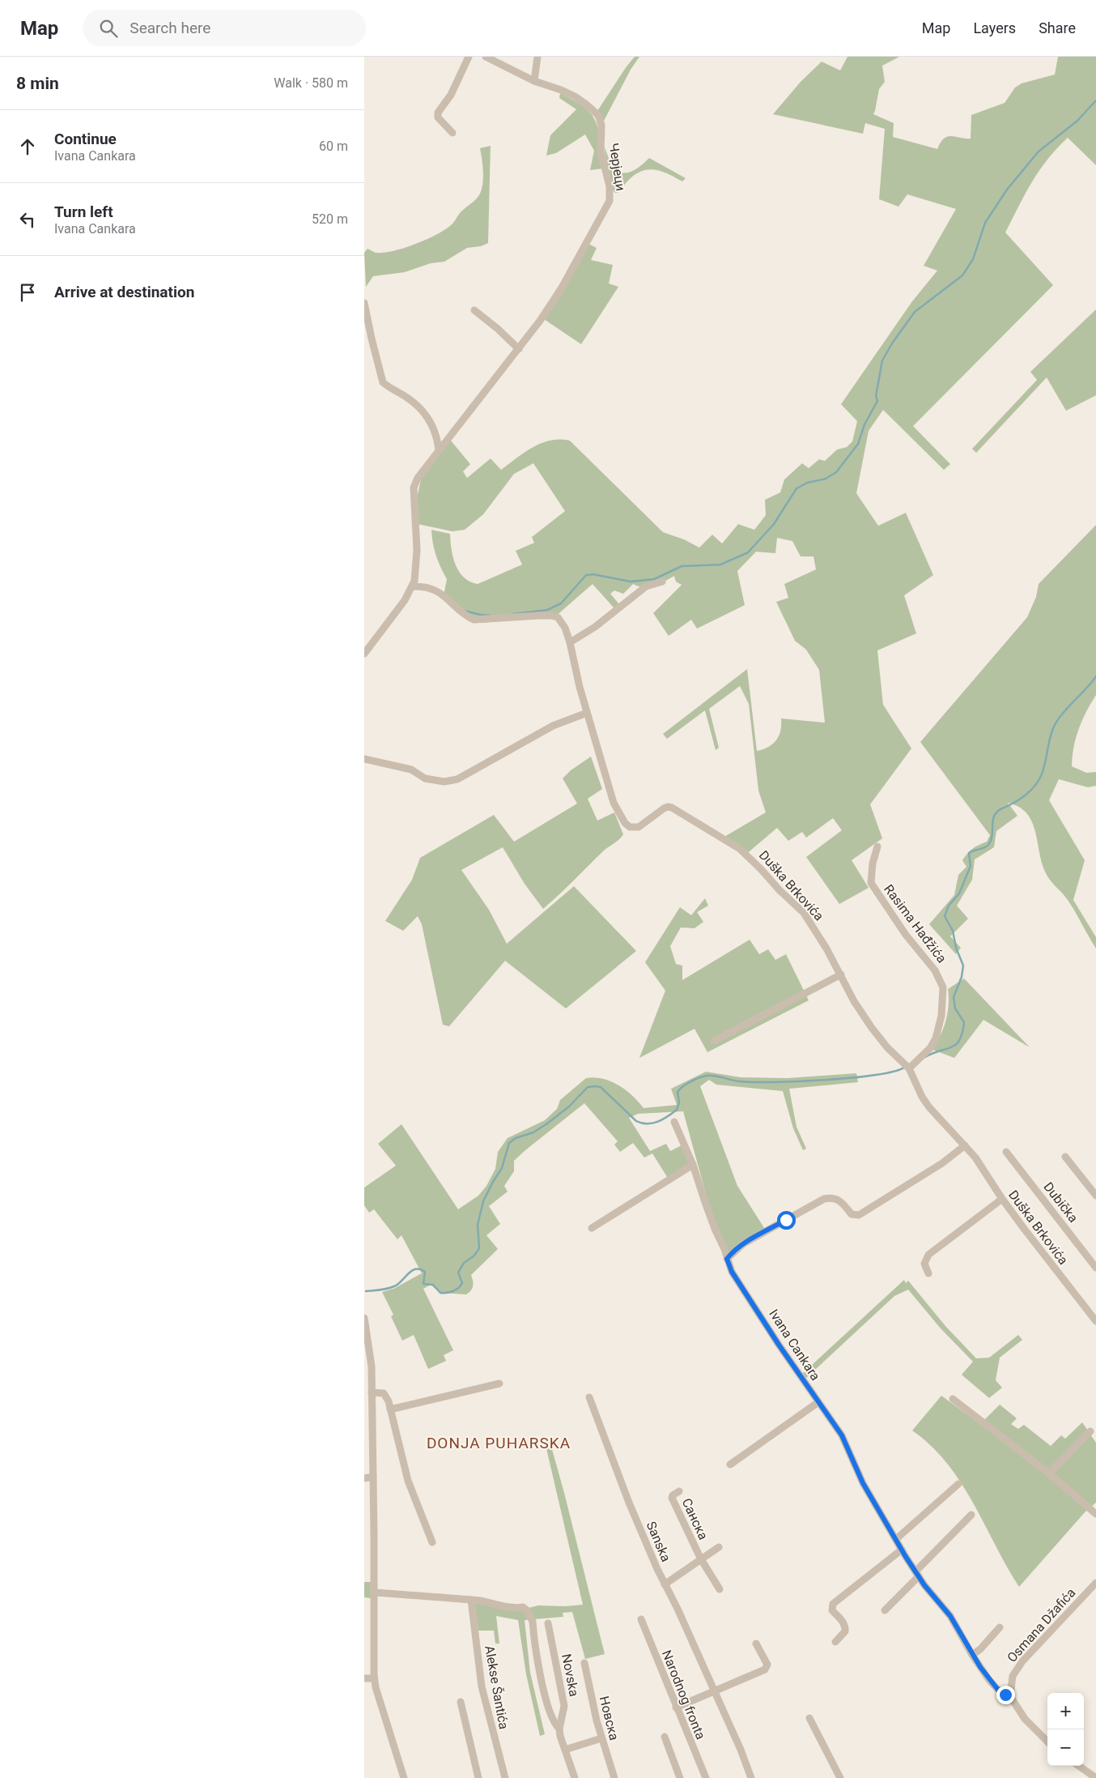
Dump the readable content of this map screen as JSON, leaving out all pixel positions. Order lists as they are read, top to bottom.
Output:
{
  "streets": {
    "street": [
      "Черјеци",
      "Duška Brkovića",
      "Rasima Hađžića",
      "Dubička",
      "Ivana Cankara",
      "Санска",
      "Sanska",
      "Osmana Džafića",
      "Novska",
      "Alekse Šantića",
      "Narodnog fronta",
      "Новска"
    ]
  },
  "crossings": [
    ["Черјеци", "Duška Brkovića"],
    ["Duška Brkovića", "Rasima Hađžića"],
    ["Ivana Cankara", "Osmana Džafića"],
    ["Санска", "Sanska"]
  ],
  "districts": ["DONJA PUHARSKA"],
  "page": {
    "header": "Map",
    "search": "Search here",
    "nav": ["Map", "Layers", "Share"],
    "heading": ["8 min", "Walk · 580 m"],
    "list": [
      ["Continue", "Ivana Cankara", "60 m"],
      ["Turn left", "Ivana Cankara", "520 m"],
      "Arrive at destination"
    ],
    "map_buttons": ["+", "−"]
  }
}
